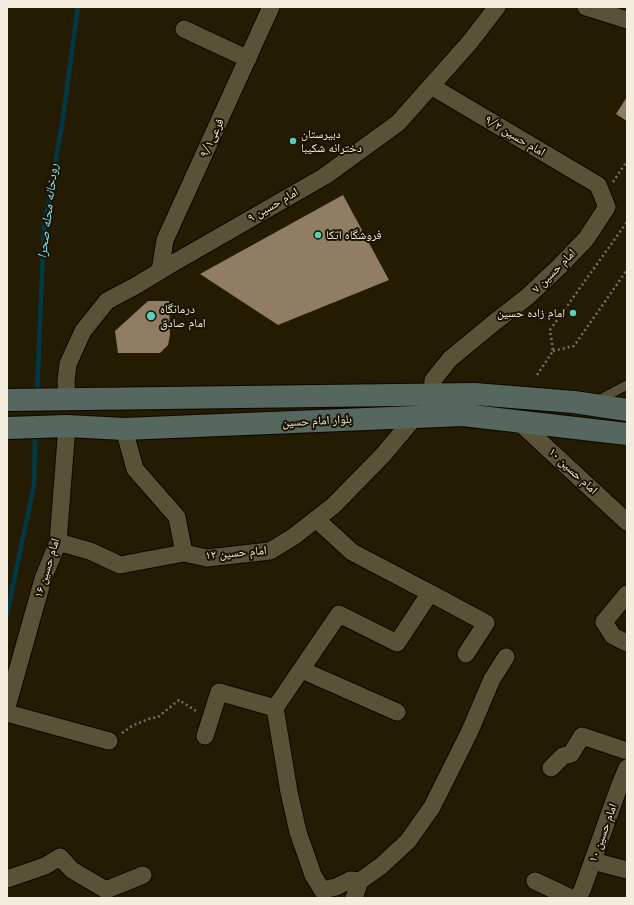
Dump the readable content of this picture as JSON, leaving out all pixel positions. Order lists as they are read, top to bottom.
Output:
{
  "streets": {
    "main road": ["بلوار امام حسین"],
    "street": [
      "امام حسین ۹/۲",
      "فرعی۹/۱",
      "امام حسین ۹",
      "امام حسین ۷",
      "امام حسین ۱۰",
      "امام حسین ۱۲",
      "امام حسین ۱۶"
    ]
  },
  "crossings": [
    ["امام حسین ۹/۲", "امام حسین ۹"],
    ["امام حسین ۹/۲", "امام حسین ۷"],
    ["فرعی۹/۱", "امام حسین ۹"],
    ["امام حسین ۹", "بلوار امام حسین"],
    ["امام حسین ۷", "بلوار امام حسین"],
    ["بلوار امام حسین", "امام حسین ۱۰"],
    ["بلوار امام حسین", "امام حسین ۱۲"],
    ["بلوار امام حسین", "امام حسین ۱۶"],
    ["امام حسین ۱۲", "امام حسین ۱۶"]
  ],
  "water": ["رودخانه محله صحرا"],
  "places": [
    "دبیرستان دخترانه شکیبا",
    "فروشگاه اتکا",
    "امام زاده حسین",
    "درمانگاه امام صادق"
  ]
}
